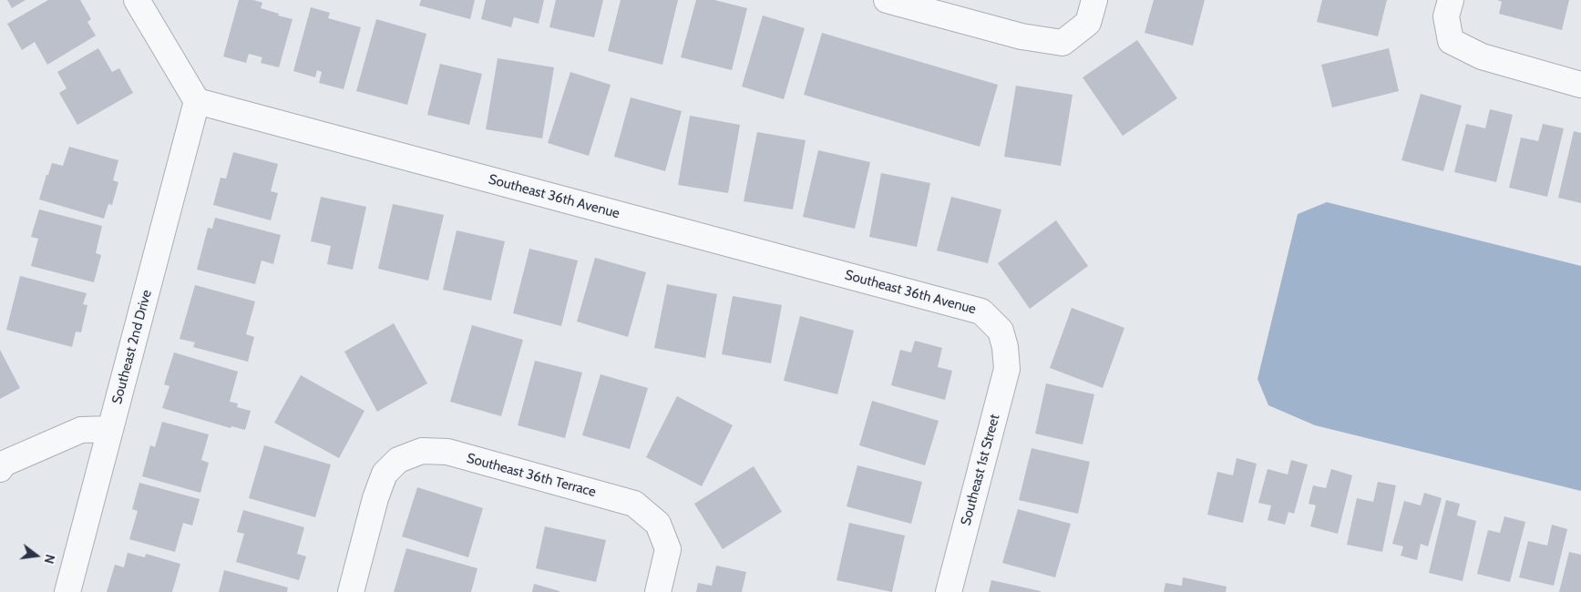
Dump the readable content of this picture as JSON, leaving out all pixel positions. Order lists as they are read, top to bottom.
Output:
{
  "streets": {
    "street": [
      "Southeast 36th Avenue",
      "Southeast 2nd Drive",
      "Southeast 1st Street",
      "Southeast 36th Terrace"
    ]
  },
  "crossings": [
    ["Southeast 36th Avenue", "Southeast 2nd Drive"],
    ["Southeast 36th Avenue", "Southeast 1st Street"]
  ],
  "north": "right"
}
